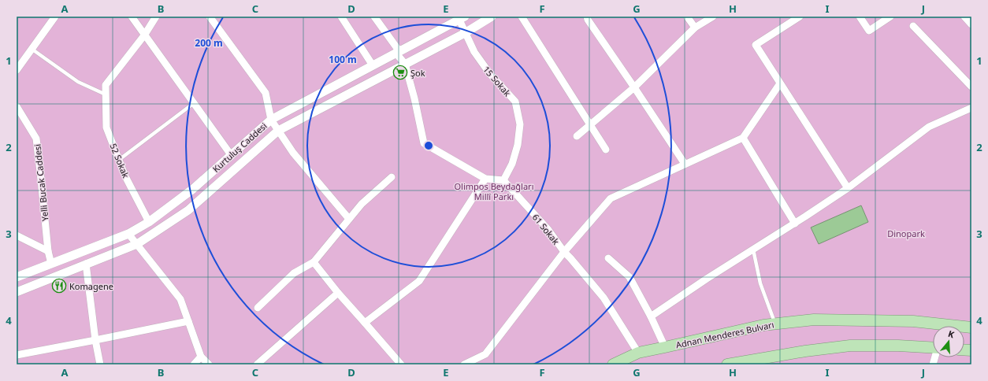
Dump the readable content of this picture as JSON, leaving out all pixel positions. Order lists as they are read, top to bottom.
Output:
{
  "streets": {
    "highway": ["Adnan Menderes Bulvarı"],
    "street": [
      "15 Sokak",
      "Kurtuluş Caddesi",
      "52 Sokak",
      "Yelli Bucak Caddesi",
      "61 Sokak"
    ]
  },
  "crossings": [
    ["15 Sokak", "Kurtuluş Caddesi"],
    ["15 Sokak", "61 Sokak"],
    ["Kurtuluş Caddesi", "52 Sokak"],
    ["Kurtuluş Caddesi", "Yelli Bucak Caddesi"],
    ["61 Sokak", "Adnan Menderes Bulvarı"]
  ],
  "parks": ["Olimpos Beydağları Millî Parkı", "Dinopark"],
  "places": {
    "supermarket": ["Şok"],
    "restaurant": ["Komagene"]
  },
  "north": "top",
  "grid": {
    "columns": [
      "A",
      "B",
      "C",
      "D",
      "E",
      "F",
      "G",
      "H",
      "I",
      "J"
    ],
    "rows": [
      "1",
      "2",
      "3",
      "4"
    ]
  },
  "rings": ["200 m", "100 m"]
}
